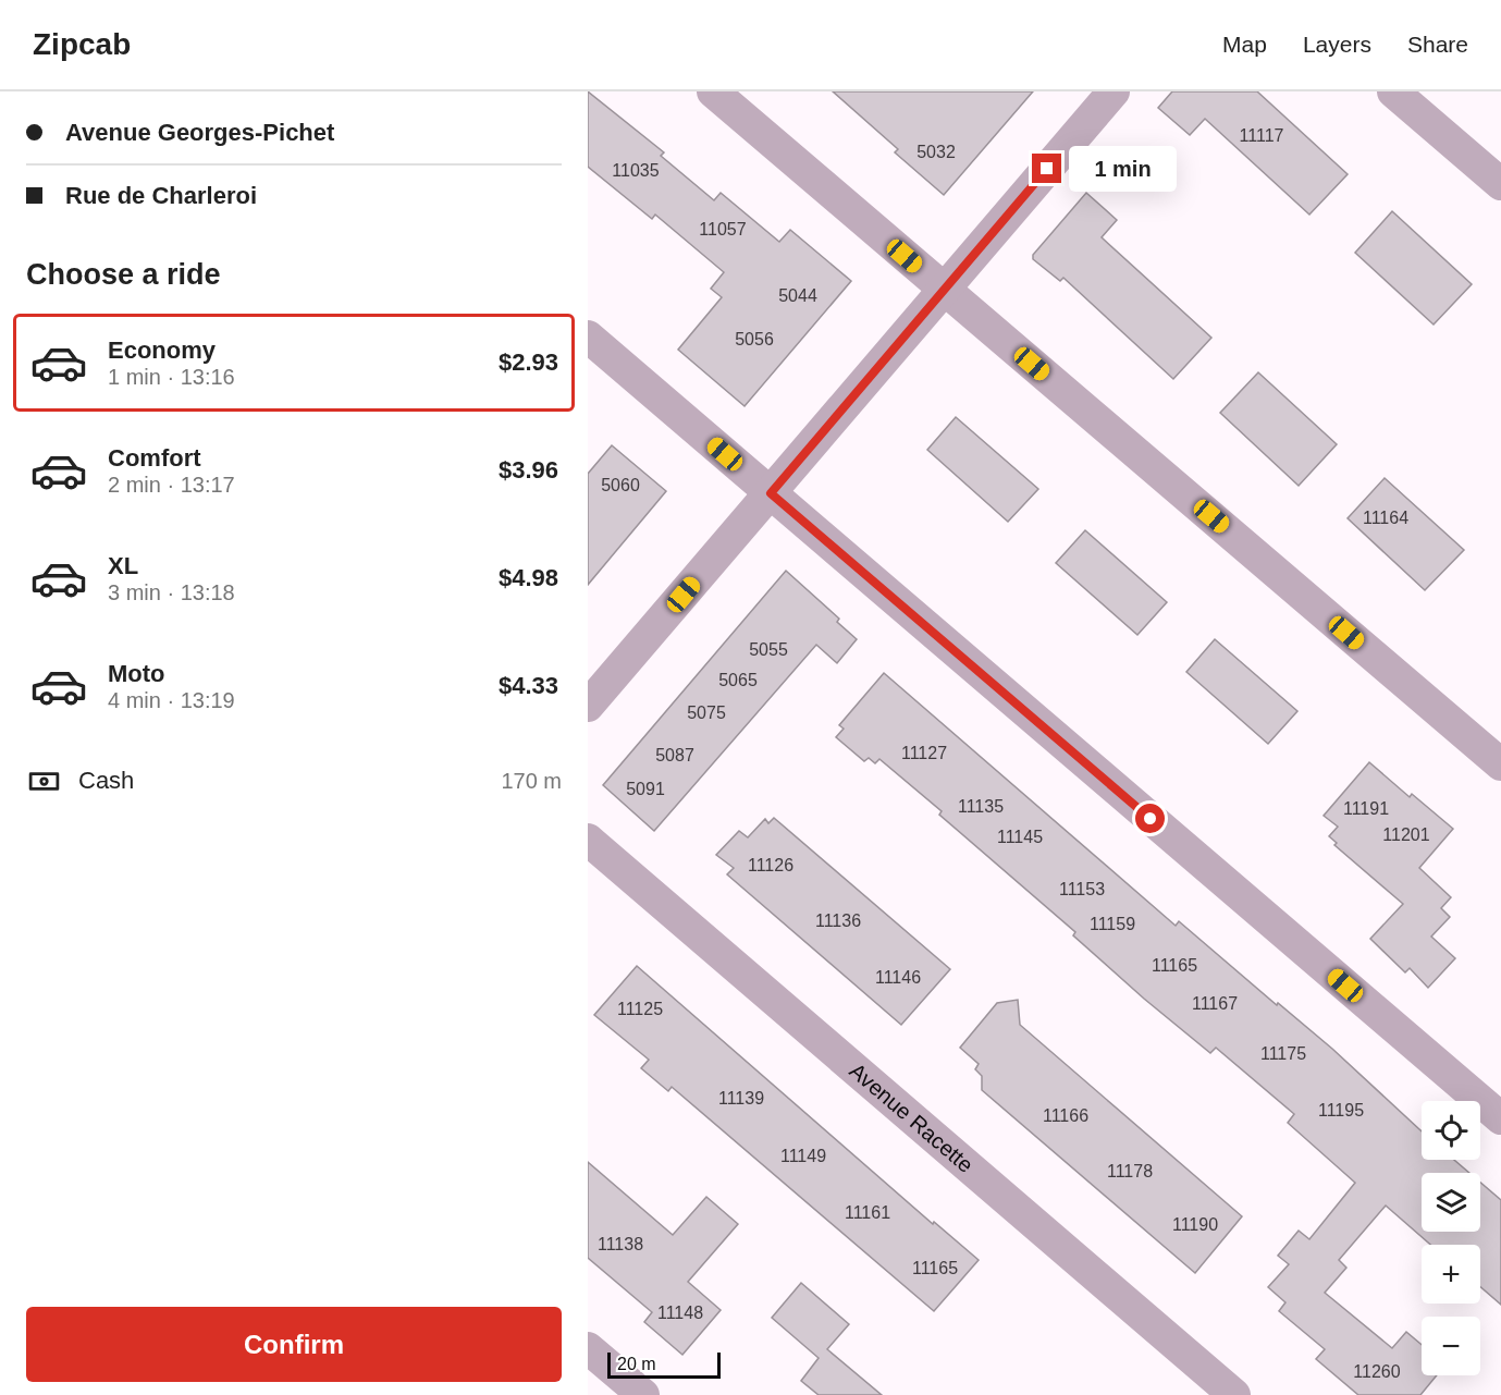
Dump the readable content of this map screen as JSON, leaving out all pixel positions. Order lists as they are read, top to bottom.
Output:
{
  "streets": {
    "street": ["Avenue Racette"]
  },
  "house_numbers": [
    "11117",
    "5032",
    "11035",
    "11057",
    "5044",
    "5056",
    "5060",
    "11164",
    "5055",
    "5065",
    "5075",
    "11127",
    "5087",
    "5091",
    "11135",
    "11191",
    "11201",
    "11145",
    "11126",
    "11153",
    "11136",
    "11159",
    "11165",
    "11146",
    "11167",
    "11125",
    "11175",
    "11139",
    "11195",
    "11166",
    "11149",
    "11178",
    "11161",
    "11190",
    "11138",
    "11165",
    "11148",
    "11260"
  ],
  "scale_bar": "20 m",
  "page": {
    "header": "Zipcab",
    "nav": ["Map", "Layers", "Share"],
    "banner": ["Avenue Georges-Pichet", "Rue de Charleroi"],
    "bubble": "1 min",
    "heading": "Choose a ride",
    "list": [
      {
        "name": "Economy",
        "note": "1 min · 13:16",
        "value": "$2.93"
      },
      {
        "name": "Comfort",
        "note": "2 min · 13:17",
        "value": "$3.96"
      },
      {
        "name": "XL",
        "note": "3 min · 13:18",
        "value": "$4.98"
      },
      {
        "name": "Moto",
        "note": "4 min · 13:19",
        "value": "$4.33"
      }
    ],
    "pay": ["Cash", "170 m"],
    "map_buttons": ["+", "−"],
    "buttons": "Confirm",
    "scale": "20 m"
  }
}
